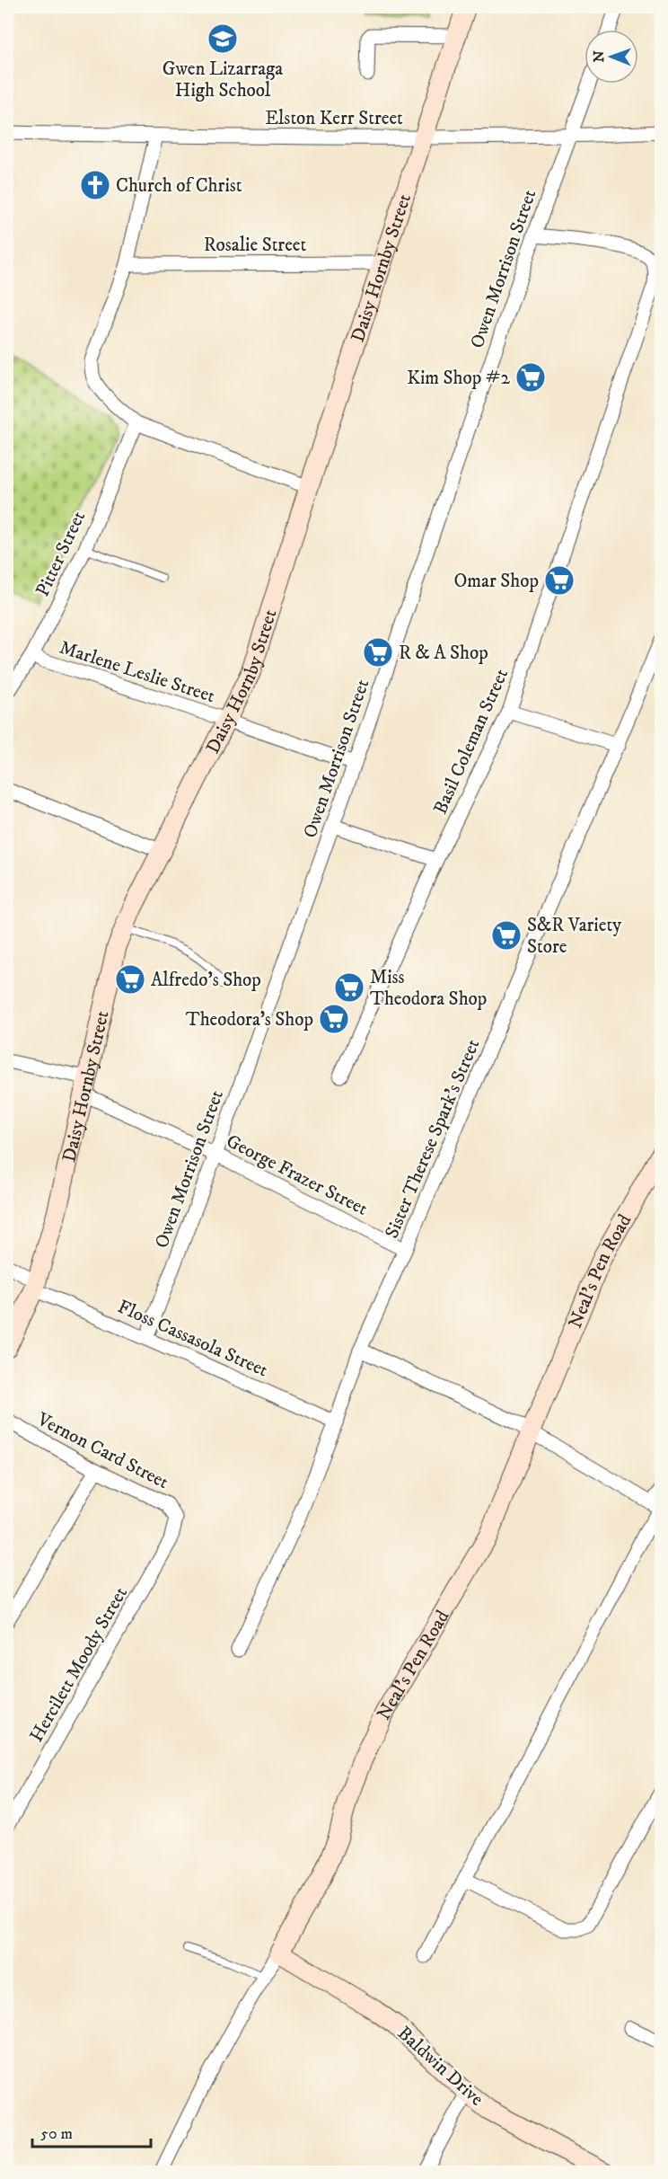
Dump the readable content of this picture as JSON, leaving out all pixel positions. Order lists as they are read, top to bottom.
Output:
{
  "streets": {
    "street": [
      "Elston Kerr Street",
      "Rosalie Street",
      "Daisy Hornby Street",
      "Owen Morrison Street",
      "Pitter Street",
      "Marlene Leslie Street",
      "Basil Coleman Street",
      "Sister Therese Spark's Street",
      "George Frazer Street",
      "Neal's Pen Road",
      "Floss Cassasola Street",
      "Vernon Card Street",
      "Hercilett Moody Street",
      "Baldwin Drive"
    ]
  },
  "crossings": [
    ["Elston Kerr Street", "Daisy Hornby Street"],
    ["Elston Kerr Street", "Owen Morrison Street"],
    ["Rosalie Street", "Daisy Hornby Street"],
    ["Daisy Hornby Street", "Marlene Leslie Street"],
    ["Daisy Hornby Street", "George Frazer Street"],
    ["Daisy Hornby Street", "Floss Cassasola Street"],
    ["Owen Morrison Street", "Marlene Leslie Street"],
    ["Owen Morrison Street", "Basil Coleman Street"],
    ["Owen Morrison Street", "George Frazer Street"],
    ["Owen Morrison Street", "Floss Cassasola Street"],
    ["Pitter Street", "Marlene Leslie Street"],
    ["Sister Therese Spark's Street", "George Frazer Street"],
    ["Sister Therese Spark's Street", "Floss Cassasola Street"],
    ["Neal's Pen Road", "Baldwin Drive"],
    ["Vernon Card Street", "Hercilett Moody Street"]
  ],
  "places": {
    "school or university": ["Gwen Lizarraga High School"],
    "church": ["Church of Christ"],
    "supermarket": [
      "Kim Shop #2",
      "Omar Shop",
      "R & A Shop",
      "S&R Variety Store",
      "Alfredo's Shop",
      "Miss Theodora Shop",
      "Theodora's Shop"
    ]
  },
  "scale_bar": "50 m",
  "north": "left"
}
